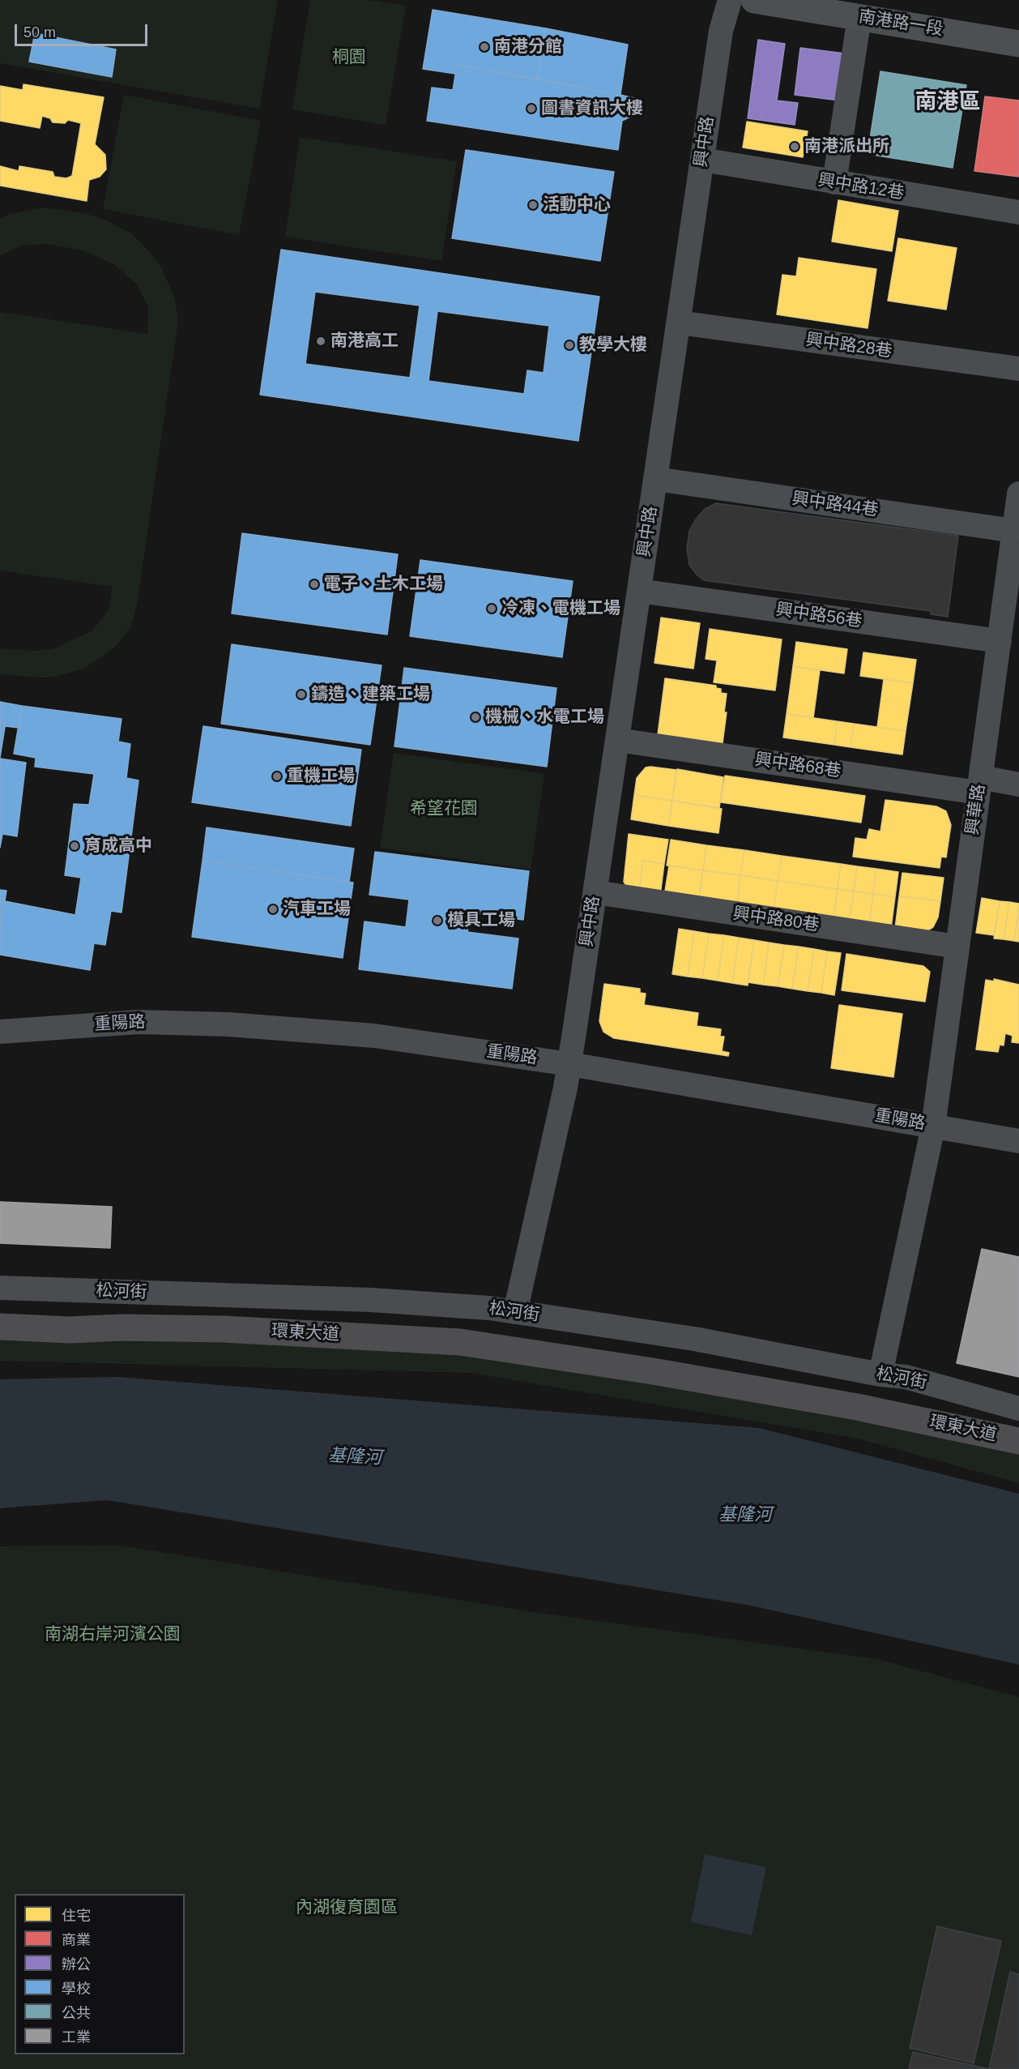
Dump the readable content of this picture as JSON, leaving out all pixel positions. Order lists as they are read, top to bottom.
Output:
{
  "streets": {
    "highway": ["環東大道"],
    "main road": ["南港路一段"],
    "street": [
      "興中路",
      "興中路12巷",
      "興中路28巷",
      "興中路44巷",
      "興中路56巷",
      "興中路68巷",
      "興華路",
      "興中路80巷",
      "重陽路",
      "松河街"
    ]
  },
  "crossings": [
    ["興中路", "興中路12巷"],
    ["興中路", "興中路28巷"],
    ["興中路", "興中路44巷"],
    ["興中路", "興中路56巷"],
    ["興中路", "興中路68巷"],
    ["興中路", "興中路80巷"],
    ["興中路", "重陽路"],
    ["興中路", "松河街"],
    ["興中路44巷", "興華路"],
    ["興中路56巷", "興華路"],
    ["興中路68巷", "興華路"],
    ["興華路", "興中路80巷"],
    ["興華路", "重陽路"],
    ["興華路", "松河街"]
  ],
  "districts": ["南港區"],
  "water": ["基隆河"],
  "parks": [
    "桐園",
    "希望花園",
    "南湖右岸河濱公園",
    "內湖復育園區"
  ],
  "places": [
    "南港分館",
    "圖書資訊大樓",
    "南港派出所",
    "活動中心",
    "南港高工",
    "教學大樓",
    "電子、土木工場",
    "冷凍、電機工場",
    "鑄造、建築工場",
    "機械、水電工場",
    "重機工場",
    "育成高中",
    "汽車工場",
    "模具工場"
  ],
  "legend": [
    "住宅",
    "商業",
    "辦公",
    "學校",
    "公共",
    "工業"
  ],
  "scale_bar": "50 m"
}
